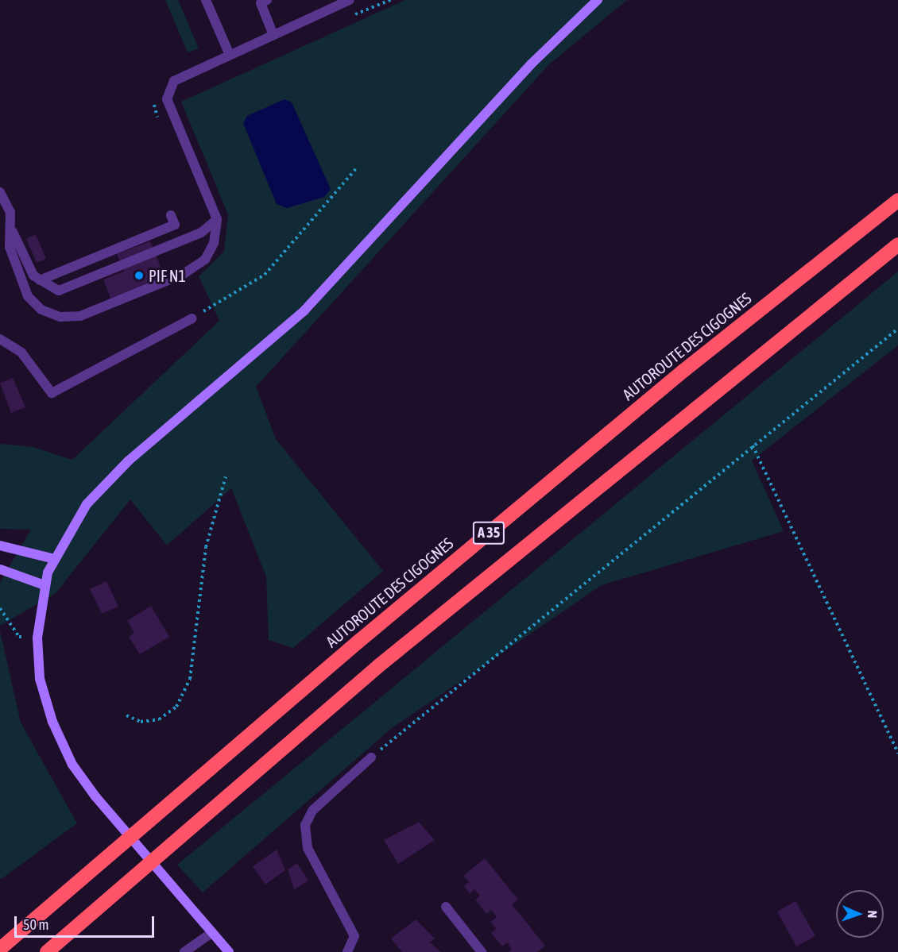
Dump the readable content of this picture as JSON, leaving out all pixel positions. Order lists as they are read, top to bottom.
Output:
{
  "streets": {
    "highway": ["AUTOROUTE DES CIGOGNES", "A 35"]
  },
  "places": ["PIF N1"],
  "scale_bar": "50 m",
  "north": "right"
}
